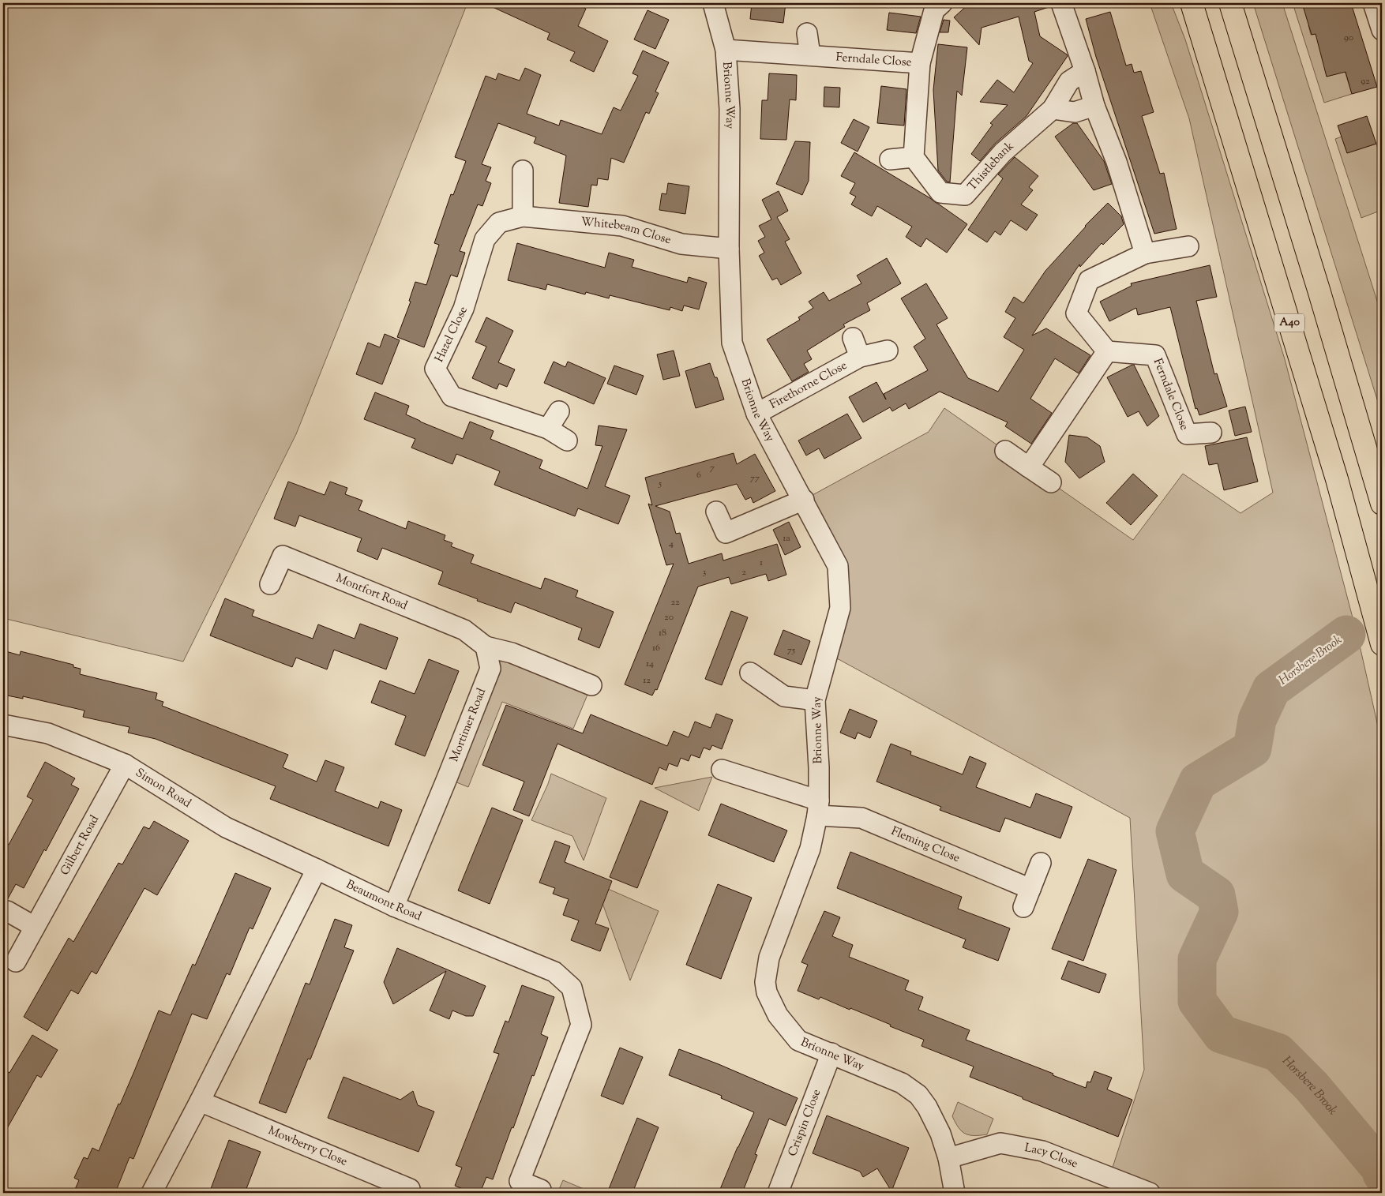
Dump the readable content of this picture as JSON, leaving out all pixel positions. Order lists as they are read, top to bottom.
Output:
{
  "streets": {
    "highway": ["A40"],
    "street": [
      "Ferndale Close",
      "Brionne Way",
      "Thistlebank",
      "Whitebeam Close",
      "Hazel Close",
      "Firethorne Close",
      "Montfort Road",
      "Mortimer Road",
      "Simon Road",
      "Fleming Close",
      "Gilbert Road",
      "Beaumont Road",
      "Crispin Close",
      "Mowberry Close",
      "Lacy Close"
    ]
  },
  "crossings": [
    ["Ferndale Close", "Brionne Way"],
    ["Brionne Way", "Whitebeam Close"],
    ["Brionne Way", "Firethorne Close"],
    ["Brionne Way", "Fleming Close"],
    ["Brionne Way", "Crispin Close"],
    ["Brionne Way", "Lacy Close"],
    ["Whitebeam Close", "Hazel Close"],
    ["Montfort Road", "Mortimer Road"],
    ["Mortimer Road", "Beaumont Road"],
    ["Simon Road", "Gilbert Road"],
    ["Simon Road", "Beaumont Road"]
  ],
  "water": ["Horsbere Brook"],
  "house_numbers": [
    "90",
    "92",
    "7",
    "6",
    "77",
    "5",
    "1a",
    "4",
    "1",
    "3",
    "2",
    "22",
    "20",
    "18",
    "16",
    "75",
    "14",
    "12"
  ]
}
